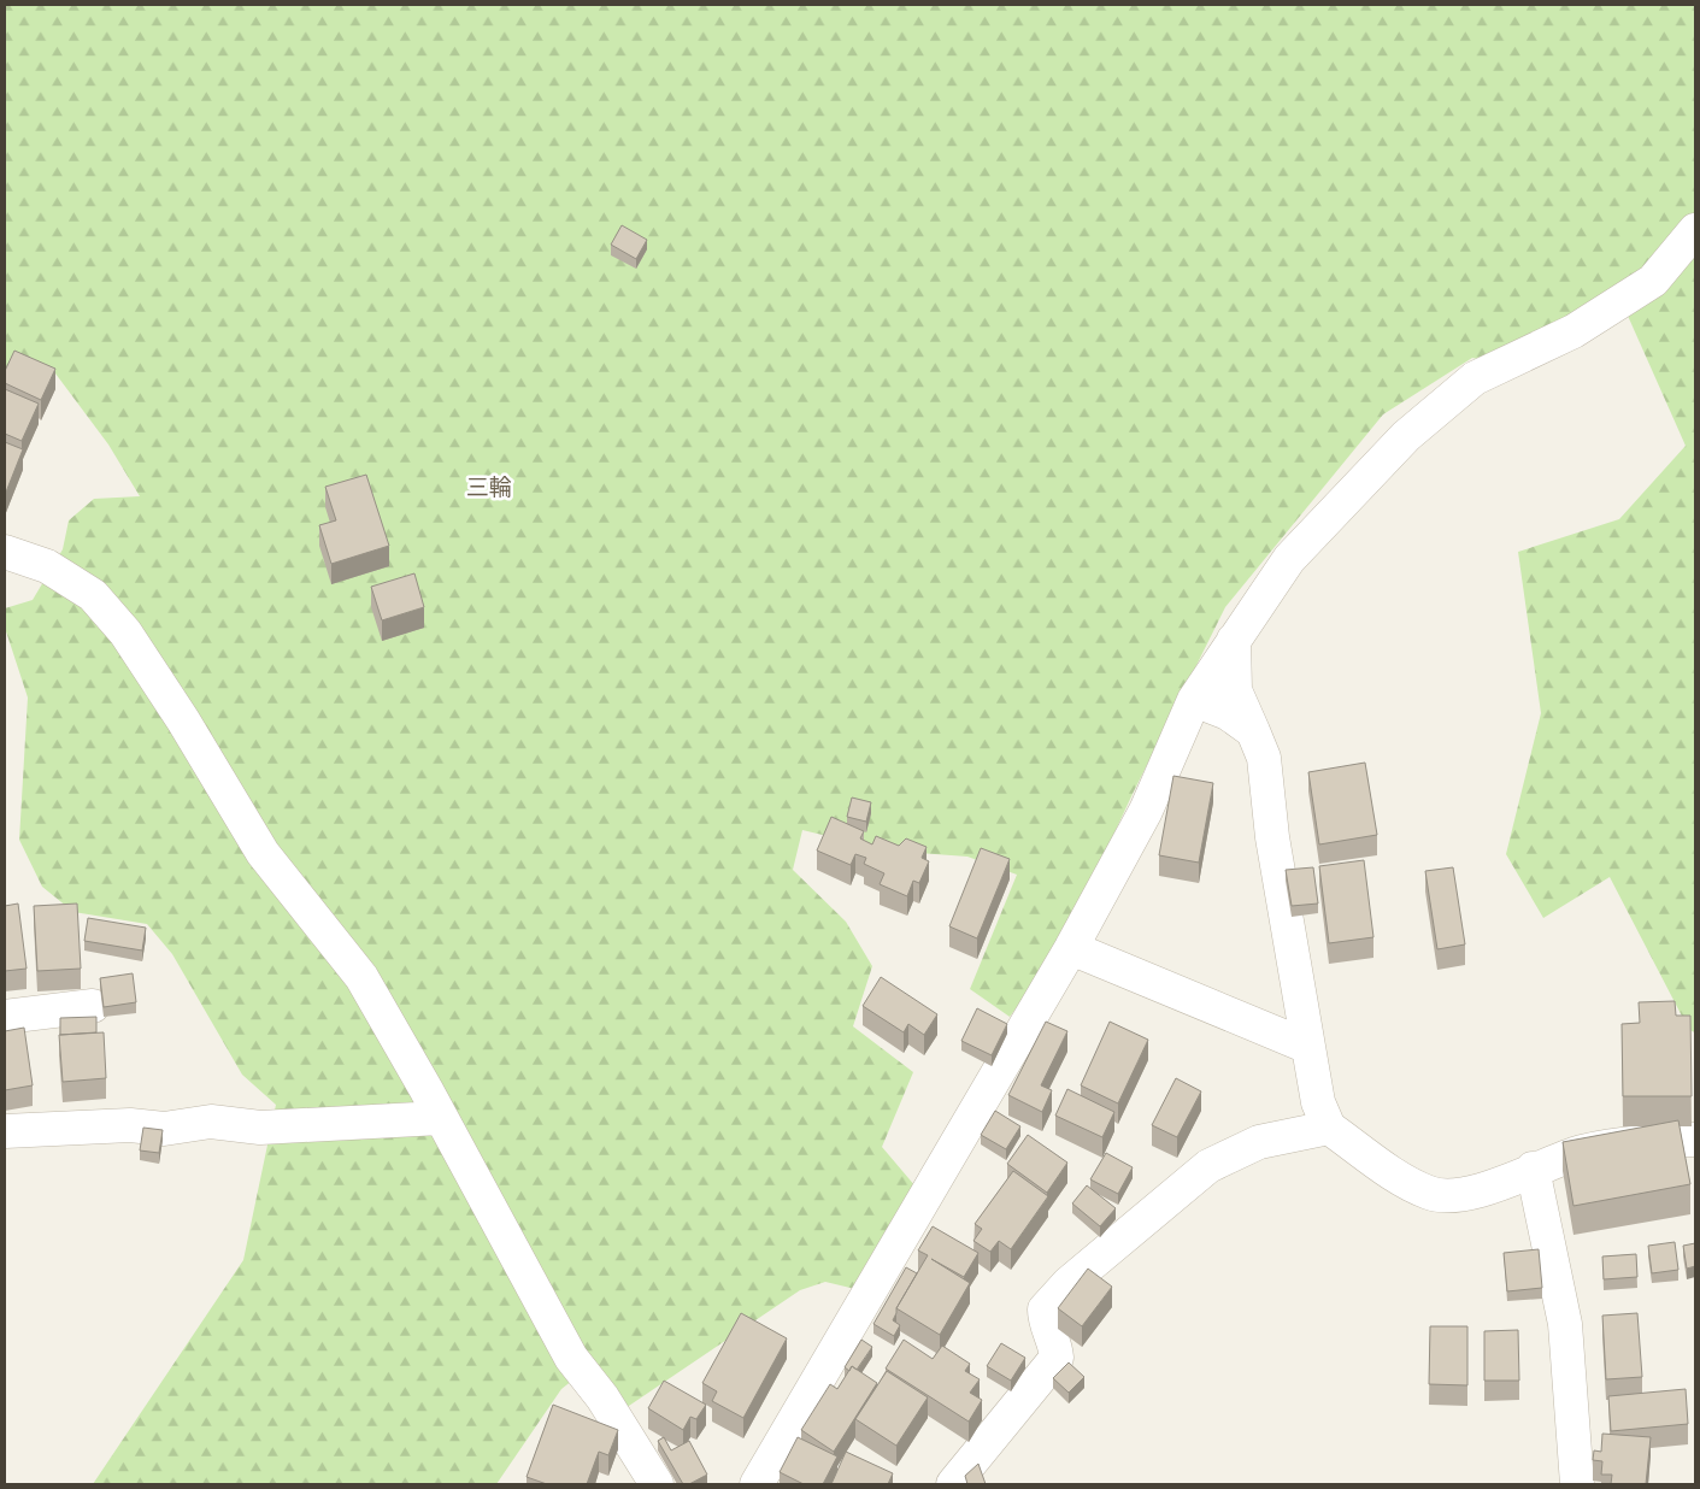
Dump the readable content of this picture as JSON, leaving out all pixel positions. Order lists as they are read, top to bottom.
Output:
{
  "districts": ["三輪"]
}
